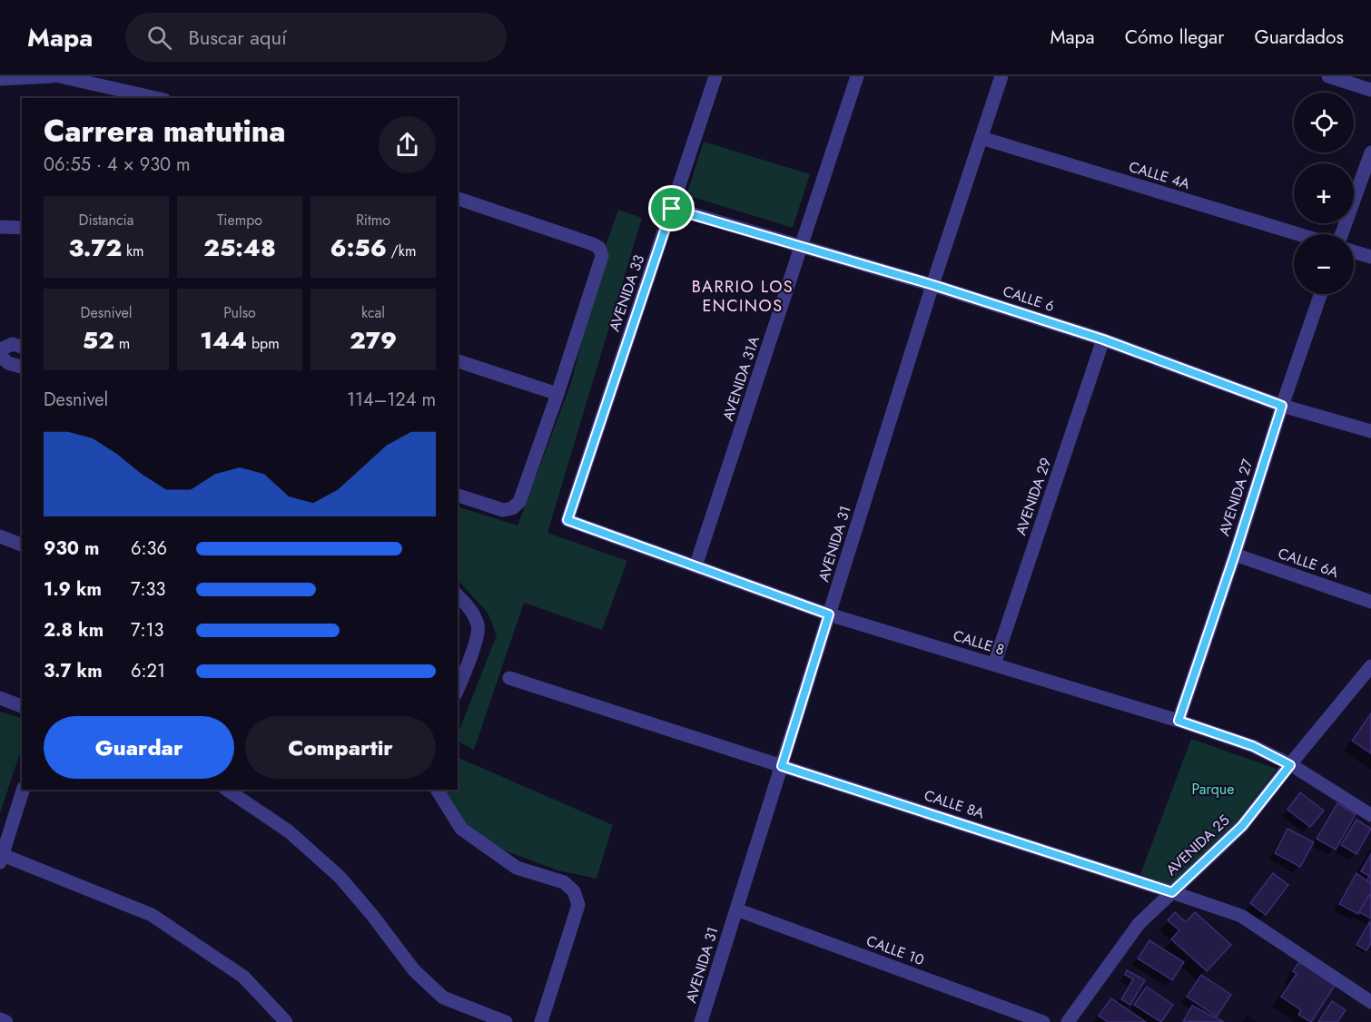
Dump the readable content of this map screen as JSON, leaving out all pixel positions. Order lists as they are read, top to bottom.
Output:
{
  "streets": {
    "street": [
      "CALLE 4A",
      "AVENIDA 33",
      "CALLE 6",
      "AVENIDA 31A",
      "AVENIDA 29",
      "AVENIDA 27",
      "AVENIDA 31",
      "CALLE 6A",
      "CALLE 8",
      "CALLE 8A",
      "AVENIDA 25",
      "CALLE 10"
    ]
  },
  "crossings": [
    ["CALLE 4A", "AVENIDA 31"],
    ["AVENIDA 33", "CALLE 6"],
    ["AVENIDA 33", "CALLE 8"],
    ["CALLE 6", "AVENIDA 31A"],
    ["CALLE 6", "AVENIDA 29"],
    ["CALLE 6", "AVENIDA 27"],
    ["CALLE 6", "AVENIDA 31"],
    ["AVENIDA 31A", "CALLE 8"],
    ["AVENIDA 29", "CALLE 8"],
    ["AVENIDA 27", "CALLE 6A"],
    ["AVENIDA 27", "CALLE 8"],
    ["AVENIDA 31", "CALLE 8"],
    ["AVENIDA 31", "CALLE 8A"],
    ["AVENIDA 31", "CALLE 10"],
    ["CALLE 8", "AVENIDA 25"],
    ["CALLE 8A", "AVENIDA 25"]
  ],
  "districts": ["BARRIO LOS ENCINOS"],
  "parks": ["Parque"],
  "page": {
    "header": "Mapa",
    "search": "Buscar aquí",
    "nav": ["Mapa", "Cómo llegar", "Guardados"],
    "map_buttons": ["+", "−"],
    "heading": ["Carrera matutina", "06:55 · 4 × 930 m"],
    "stats": [
      ["Distancia", "3.72 km"],
      ["Tiempo", "25:48"],
      ["Ritmo", "6:56 /km"],
      ["Desnivel", "52 m"],
      ["Pulso", "144 bpm"],
      ["kcal", "279"]
    ],
    "chart": ["Desnivel", "114–124 m"],
    "list": [
      {
        "name": "930 m",
        "note": "6:36"
      },
      {
        "name": "1.9 km",
        "note": "7:33"
      },
      {
        "name": "2.8 km",
        "note": "7:13"
      },
      {
        "name": "3.7 km",
        "note": "6:21"
      }
    ],
    "buttons": ["Guardar", "Compartir"]
  }
}
